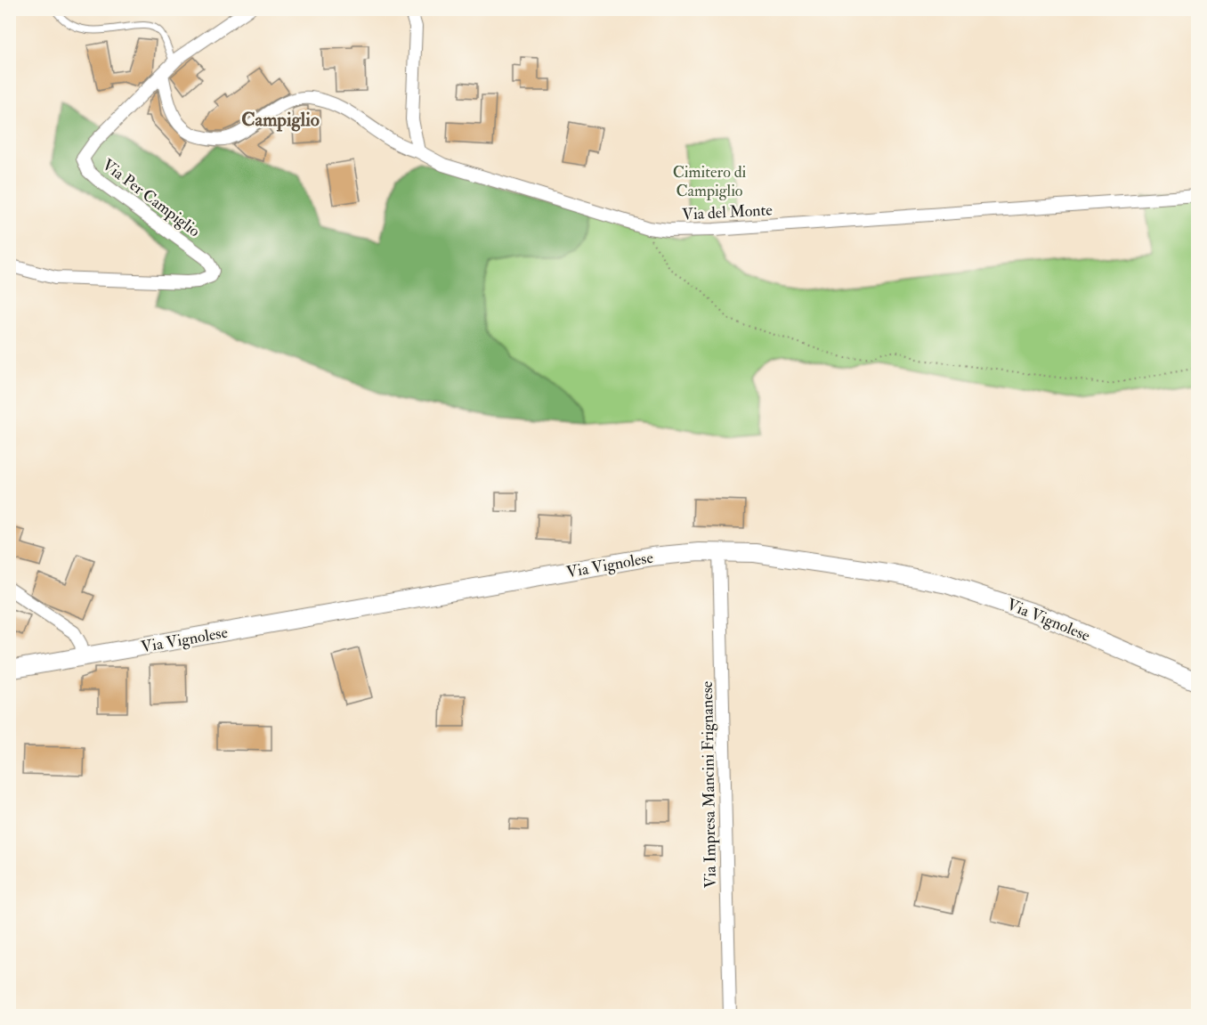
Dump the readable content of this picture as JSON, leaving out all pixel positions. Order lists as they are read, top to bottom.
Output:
{
  "streets": {
    "main road": ["Via Vignolese"],
    "street": ["Via Per Campiglio", "Via del Monte", "Via Impresa Mancini Frignanese"]
  },
  "crossings": [
    ["Via Per Campiglio", "Via del Monte"],
    ["Via Vignolese", "Via Impresa Mancini Frignanese"]
  ],
  "districts": ["Campiglio"],
  "parks": ["Cimitero di Campiglio"]
}
